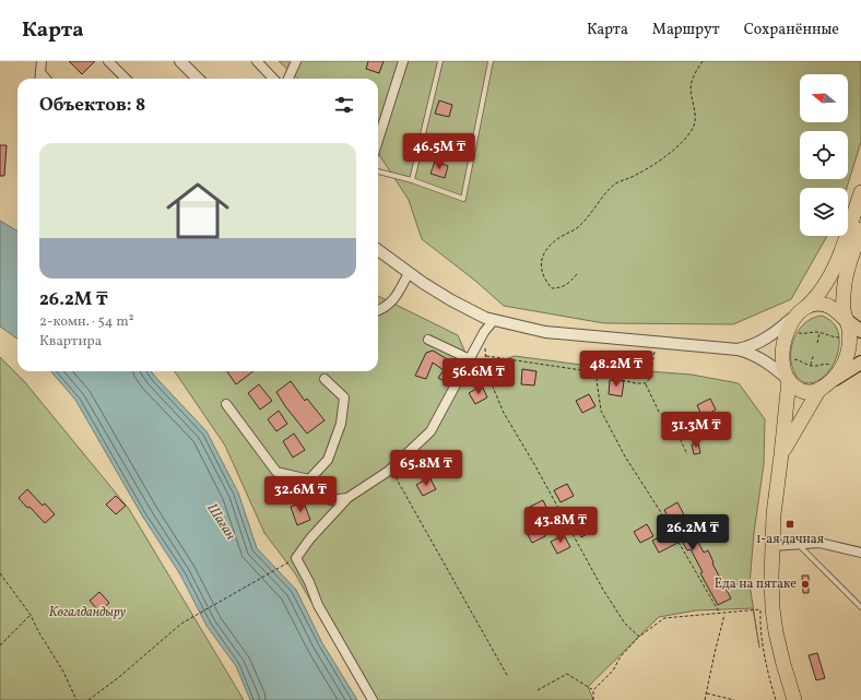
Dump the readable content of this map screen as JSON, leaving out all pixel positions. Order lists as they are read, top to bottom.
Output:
{
  "water": ["Шаған"],
  "parks": ["Көгалдандыру"],
  "places": {
    "transit": ["1-ая дачная"],
    "other": ["Еда на пятаке"]
  },
  "north": "left",
  "page": {
    "header": "Карта",
    "nav": ["Карта", "Маршрут", "Сохранённые"],
    "heading": "Объектов: 8",
    "list": [
      {
        "name": "26.2M ₸",
        "note": "2-комн. · 54 m² · Квартира"
      }
    ],
    "price": [
      "46.5M ₸",
      "48.2M ₸",
      "56.6M ₸",
      "31.3M ₸",
      "65.8M ₸",
      "32.6M ₸",
      "43.8M ₸",
      "26.2M ₸"
    ]
  }
}
